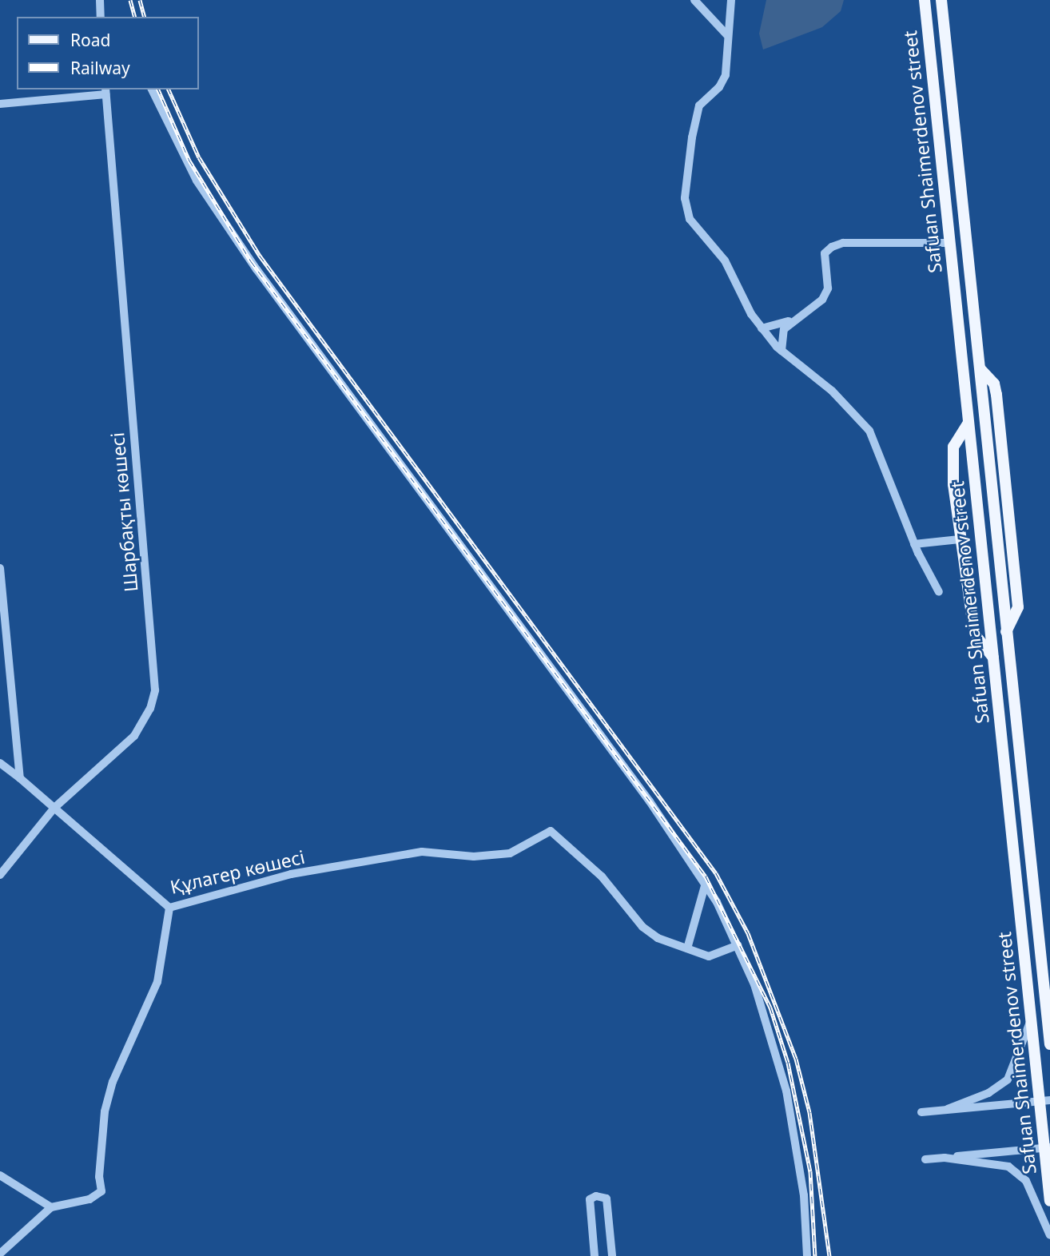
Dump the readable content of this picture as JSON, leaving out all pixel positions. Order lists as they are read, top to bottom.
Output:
{
  "streets": {
    "main road": ["Safuan Shaimerdenov street"],
    "street": ["Шарбақты көшесі", "Құлагер көшесі"]
  },
  "crossings": [
    ["Шарбақты көшесі", "Құлагер көшесі"]
  ],
  "legend": ["Road", "Railway"]
}
